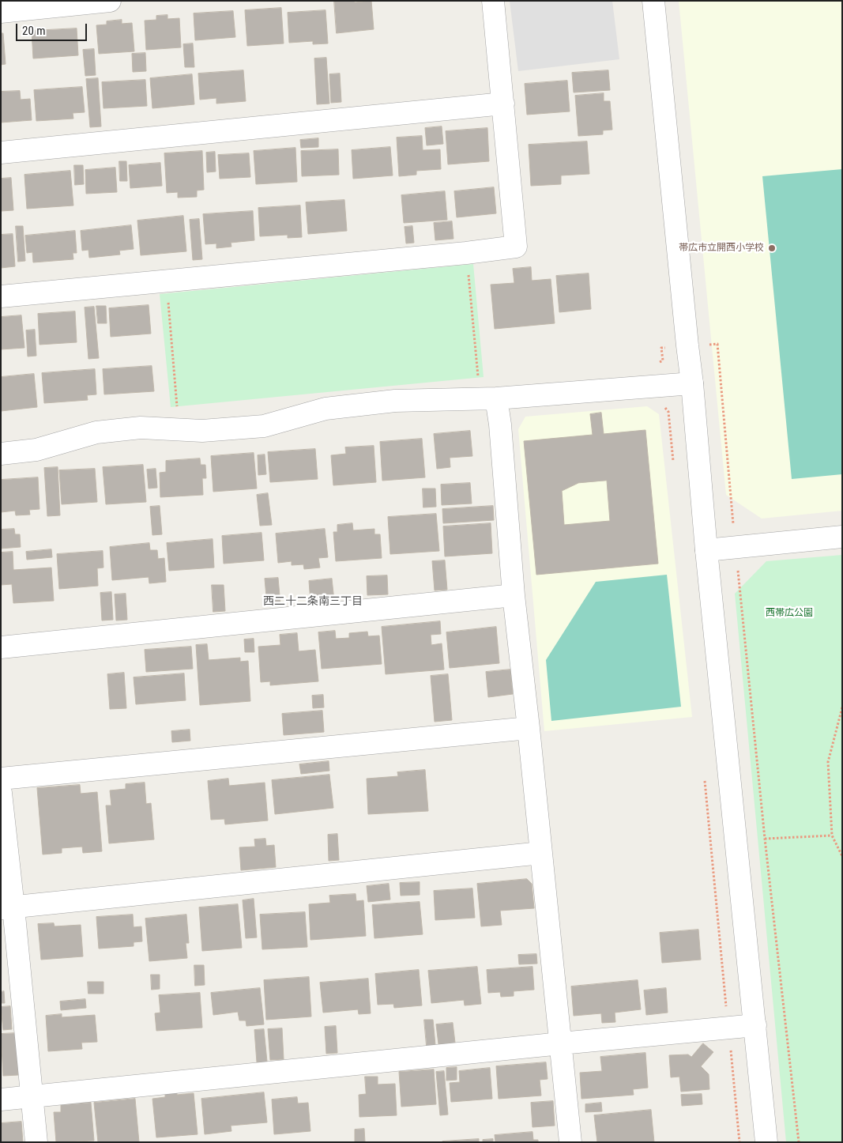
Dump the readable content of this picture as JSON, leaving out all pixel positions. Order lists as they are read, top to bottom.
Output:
{
  "districts": ["西二十二条南三丁目"],
  "parks": ["西帯広公園"],
  "places": ["帯広市立開西小学校"],
  "scale_bar": "20 m"
}
